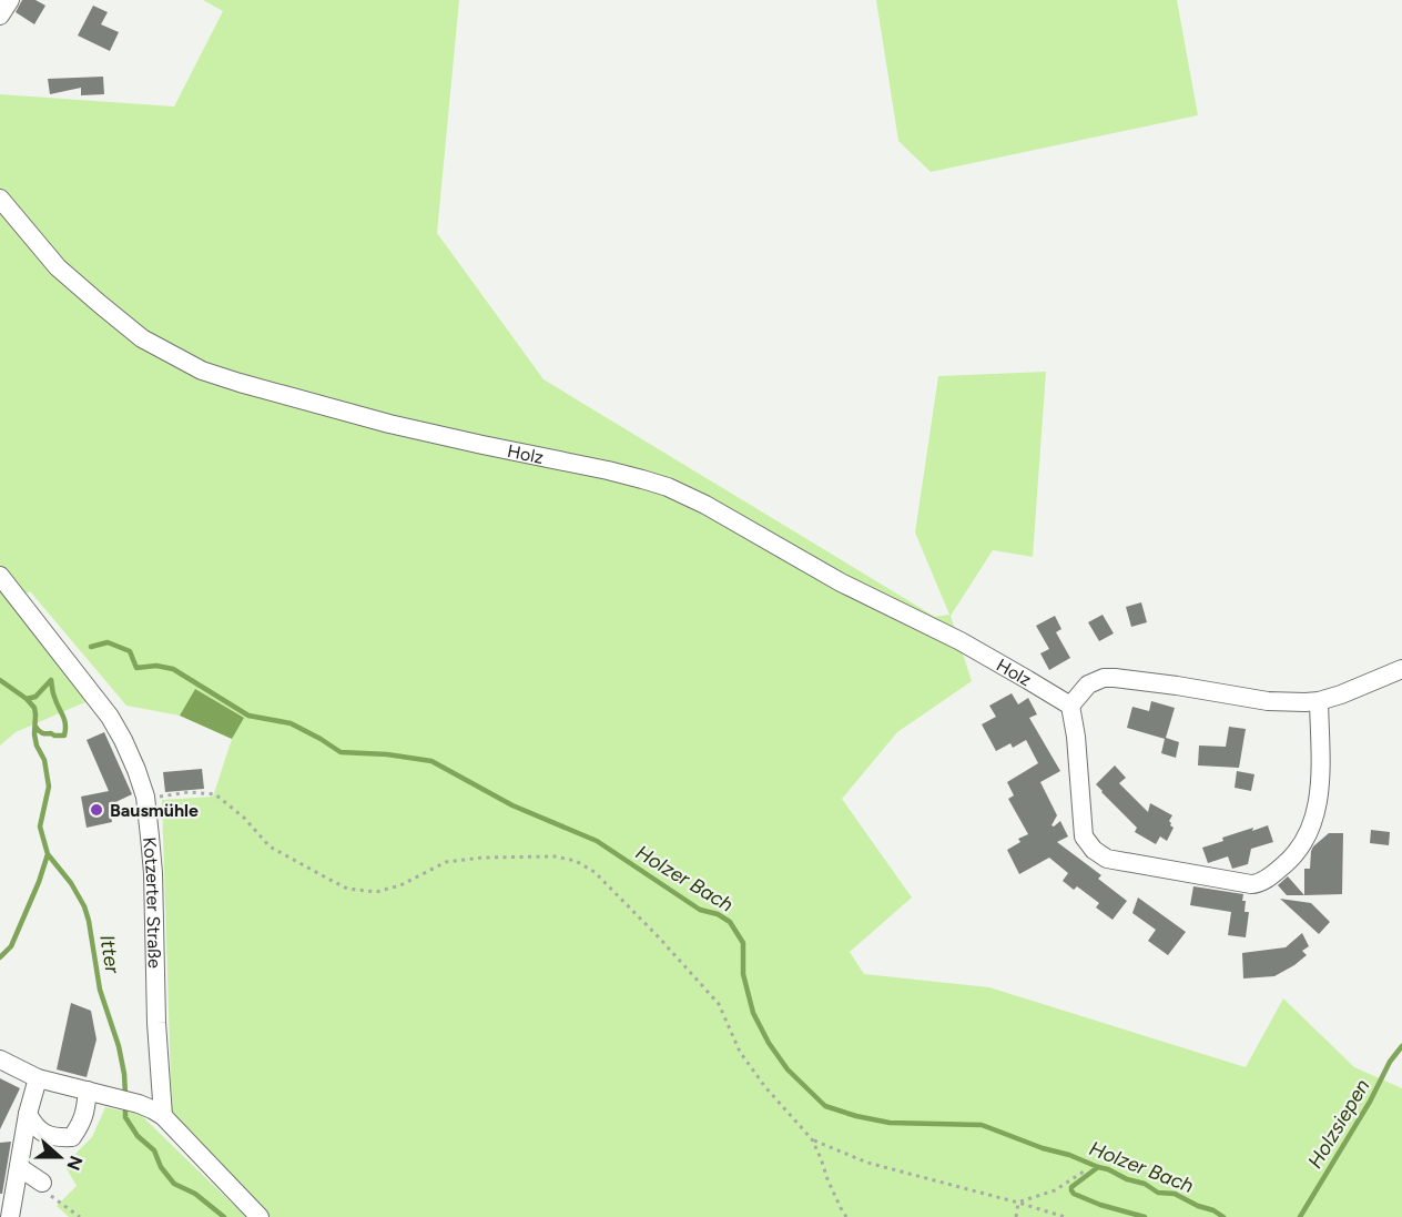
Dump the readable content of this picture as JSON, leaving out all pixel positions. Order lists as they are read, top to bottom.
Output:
{
  "streets": {
    "street": ["Holz", "Kotzerter Straße"]
  },
  "water": ["Holzer Bach", "Itter", "Holzsiepen"],
  "places": ["Bausmühle"],
  "north": "right"
}
